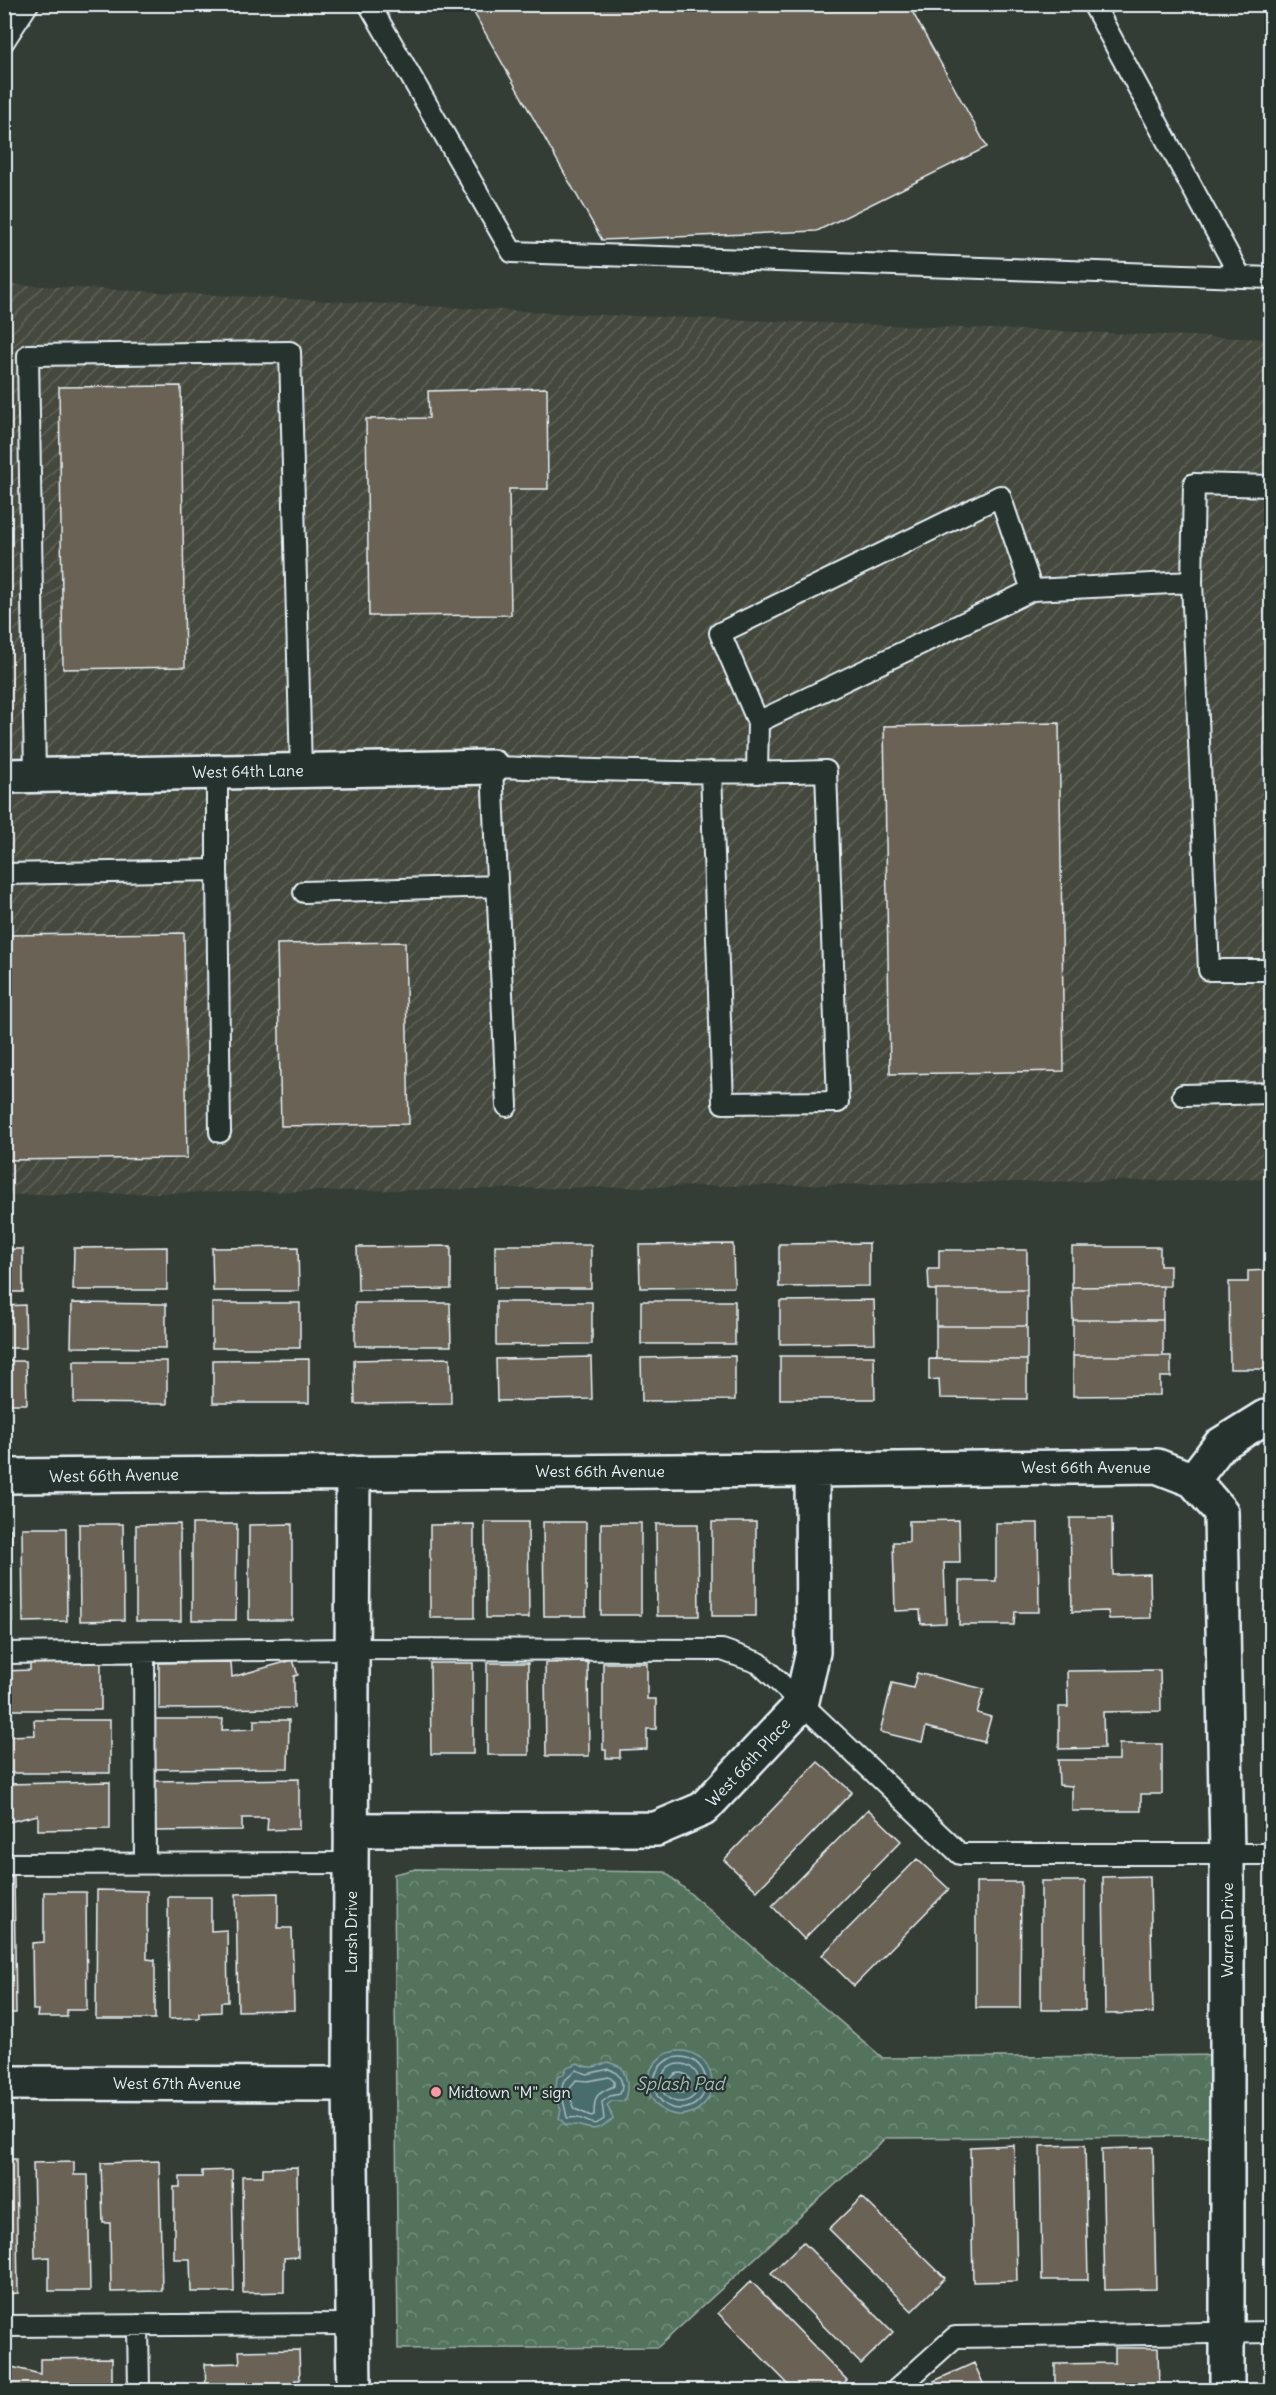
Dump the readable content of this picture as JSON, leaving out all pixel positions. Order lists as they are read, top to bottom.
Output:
{
  "streets": {
    "street": [
      "West 64th Lane",
      "West 66th Avenue",
      "West 66th Place",
      "Warren Drive",
      "Larsh Drive",
      "West 67th Avenue"
    ]
  },
  "crossings": [
    ["West 66th Avenue", "West 66th Place"],
    ["West 66th Avenue", "Warren Drive"],
    ["West 66th Avenue", "Larsh Drive"],
    ["West 66th Place", "Larsh Drive"],
    ["Larsh Drive", "West 67th Avenue"]
  ],
  "water": ["Splash Pad"],
  "places": ["Midtown \"M\" sign"]
}
